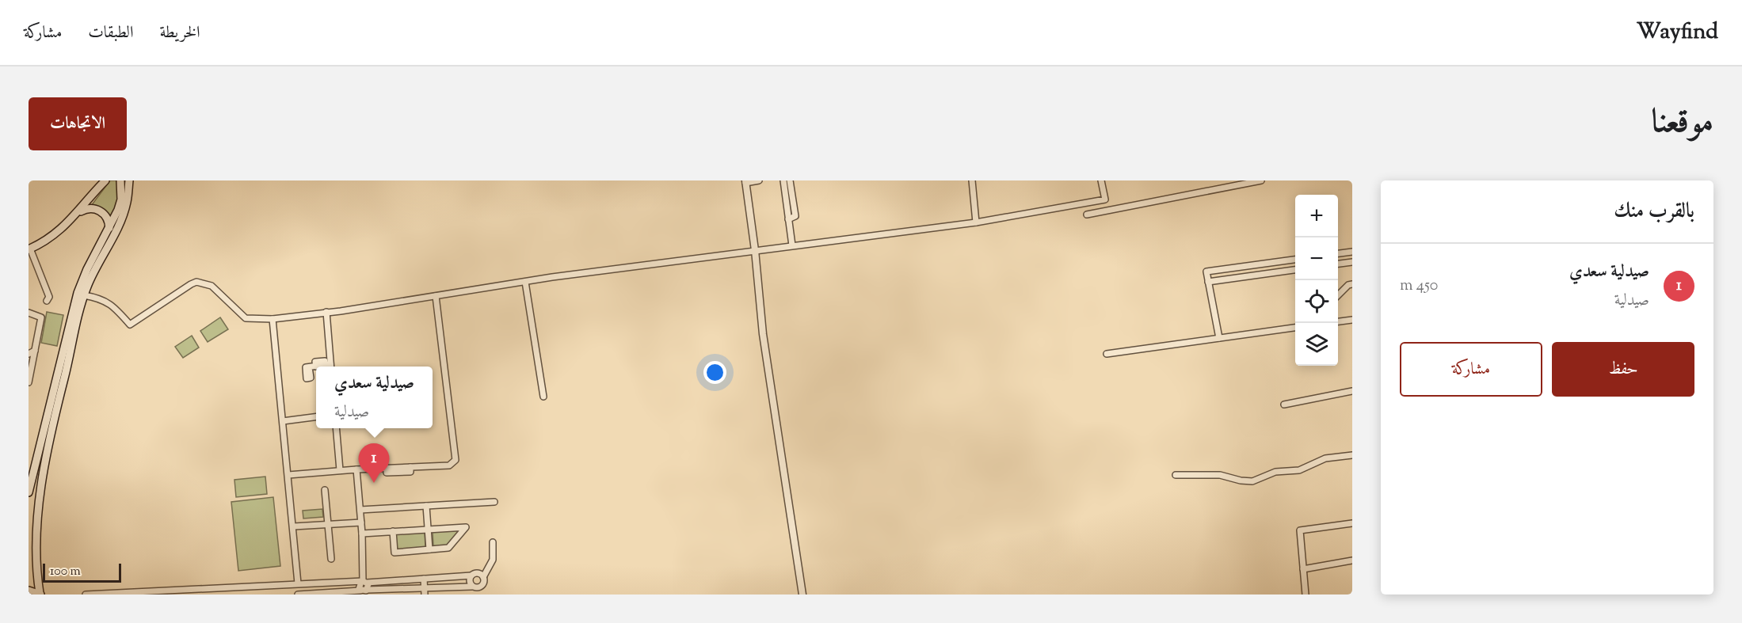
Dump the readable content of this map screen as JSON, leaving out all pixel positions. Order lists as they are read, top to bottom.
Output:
{
  "scale_bar": "100 m",
  "page": {
    "header": "Wayfind",
    "nav": ["الخريطة", "الطبقات", "مشاركة"],
    "title": "موقعنا",
    "buttons": [
      "الاتجاهات",
      ["حفظ", "مشاركة"]
    ],
    "heading": "بالقرب منك",
    "map_buttons": ["+", "−"],
    "list": [
      {
        "mark": "1",
        "name": "صيدلية سعدي",
        "note": "صيدلية",
        "value": "450 m"
      }
    ],
    "popup": ["صيدلية سعدي", "صيدلية"],
    "pins": "1",
    "scale": "100 m"
  }
}
